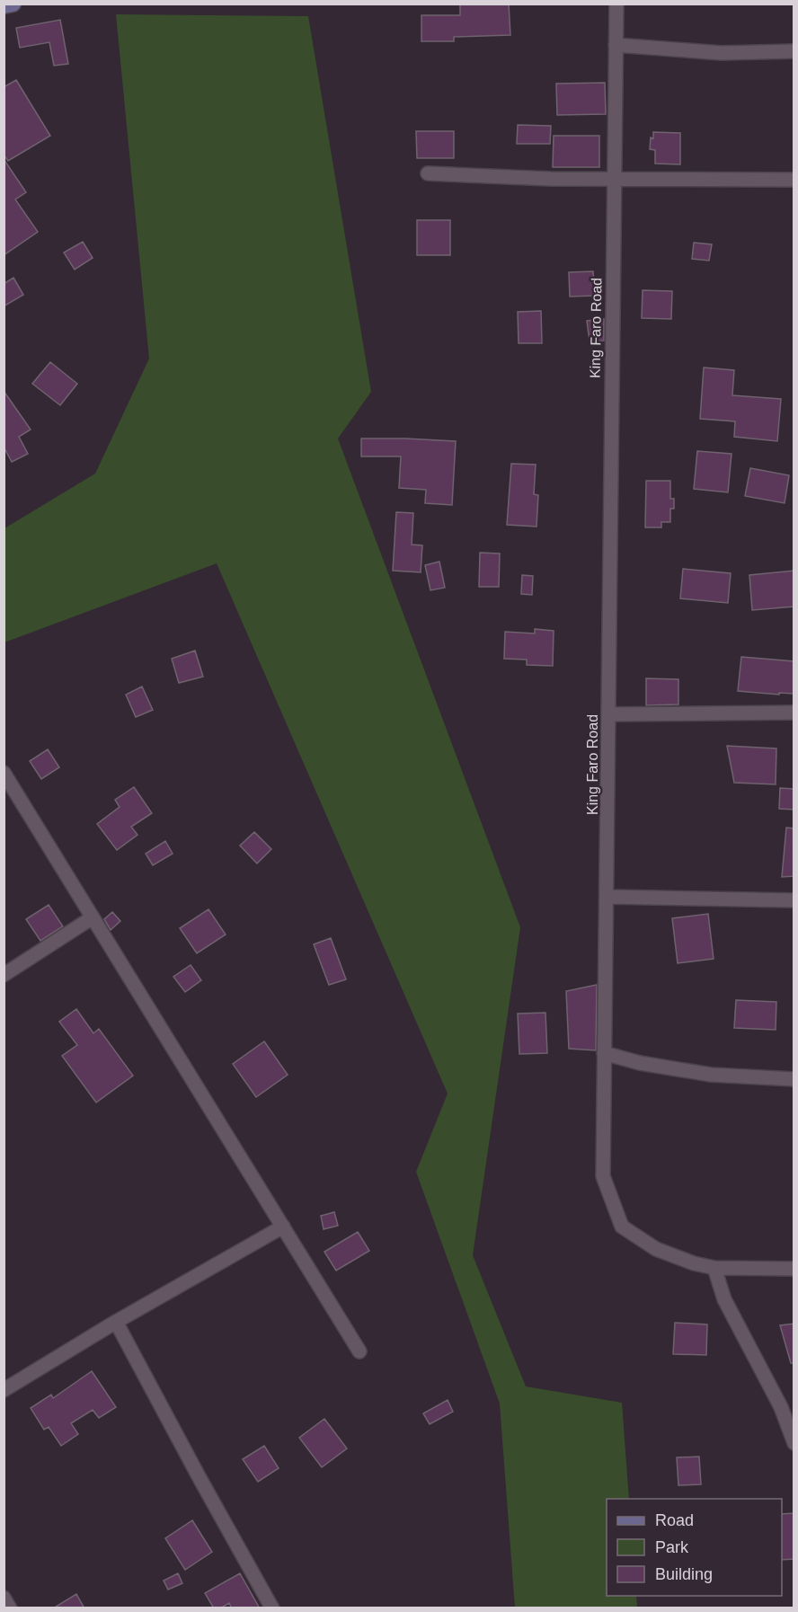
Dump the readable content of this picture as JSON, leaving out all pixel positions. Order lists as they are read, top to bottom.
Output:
{
  "streets": {
    "street": ["King Faro Road"]
  },
  "legend": ["Road", "Park", "Building"]
}
